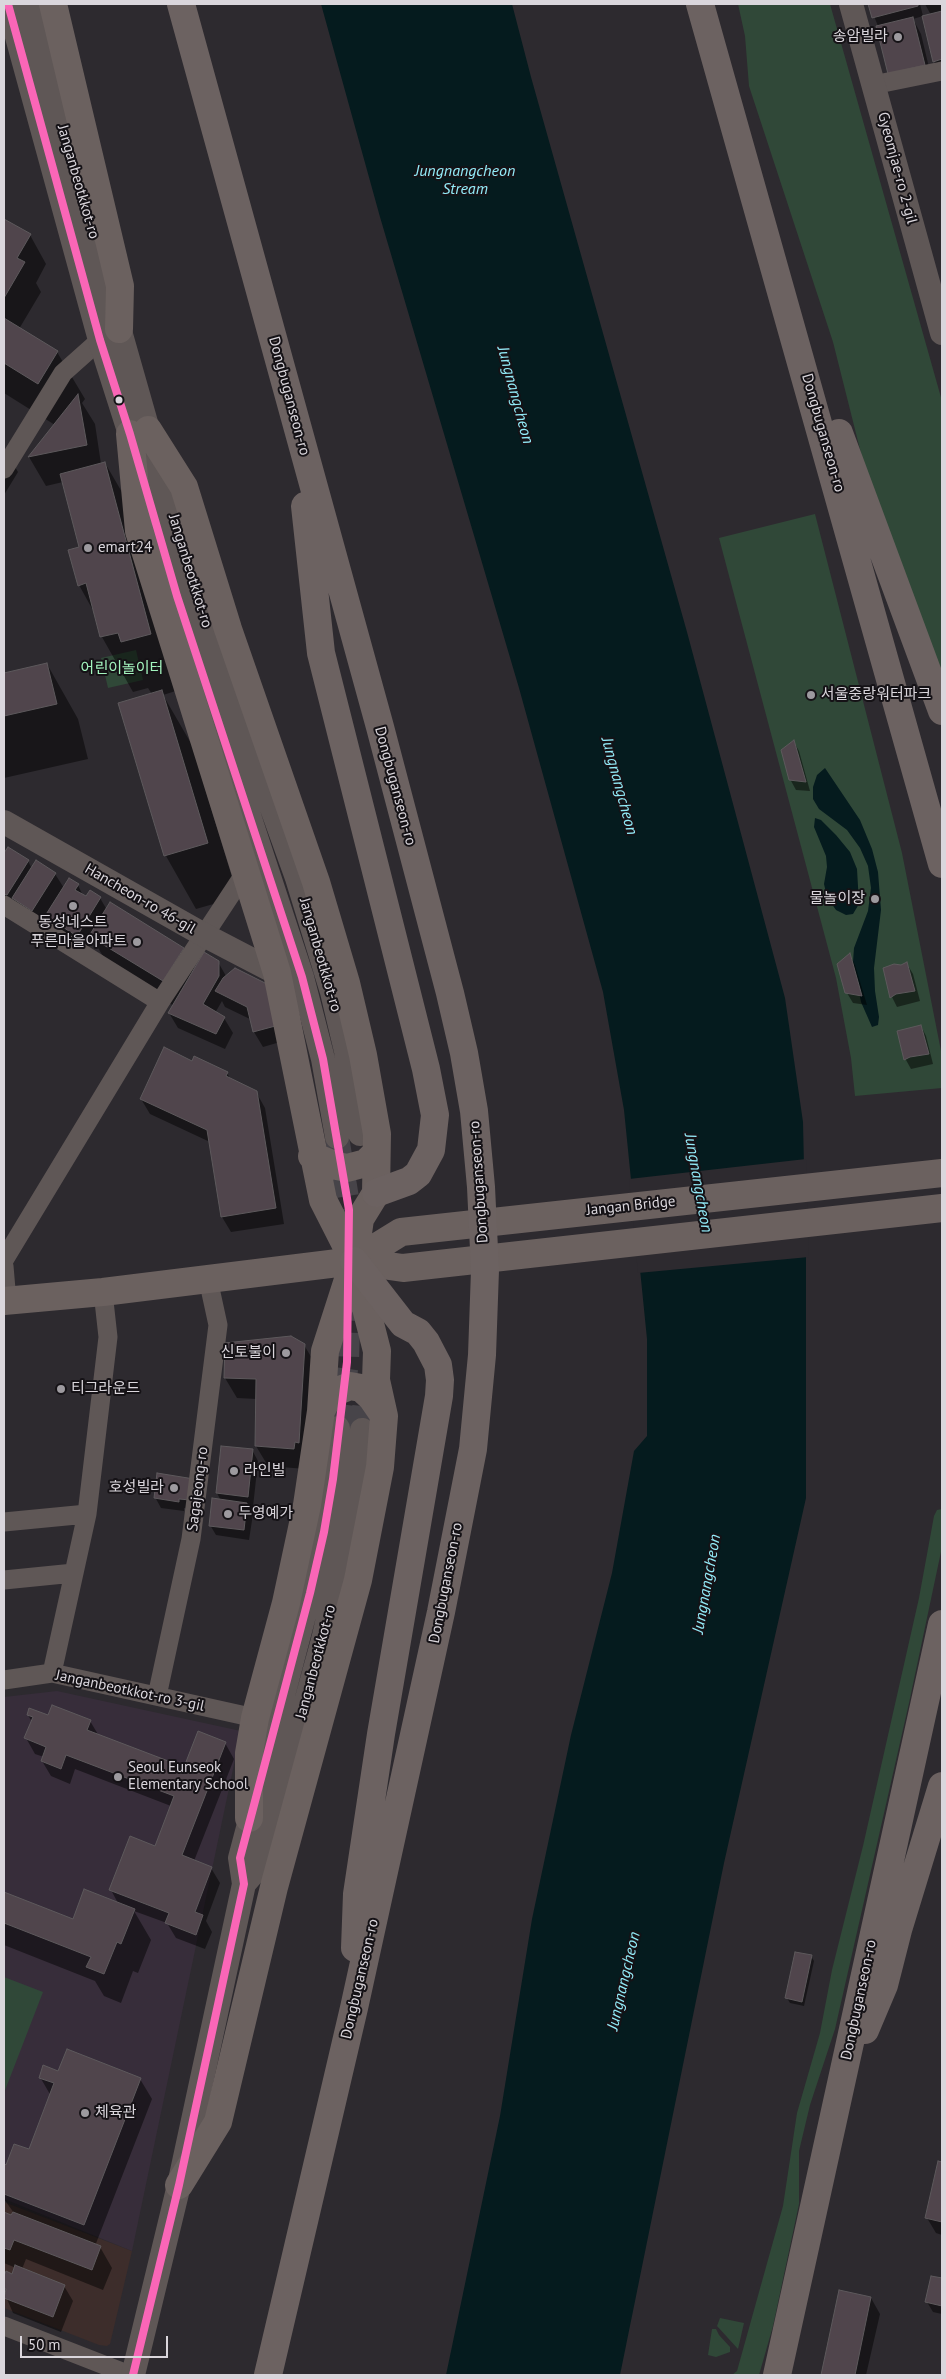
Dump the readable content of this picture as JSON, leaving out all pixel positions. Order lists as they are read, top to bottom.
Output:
{
  "streets": {
    "highway": ["Dongbuganseon-ro"],
    "main road": ["Jangan Bridge"],
    "street": [
      "Gyeomjae-ro 2-gil",
      "Janganbeotkkot-ro",
      "Hancheon-ro 46-gil",
      "Sagajeong-ro",
      "Janganbeotkkot-ro 3-gil"
    ]
  },
  "crossings": [
    ["Sagajeong-ro", "Janganbeotkkot-ro 3-gil"]
  ],
  "water": ["Jungnangcheon Stream", "Jungnangcheon"],
  "parks": ["어린이놀이터"],
  "places": [
    "송암빌라",
    "emart24",
    "서울중랑워터파크",
    "물놀이장",
    "동성네스트",
    "푸른마을아파트",
    "신토불이",
    "티그라운드",
    "라인빌",
    "호성빌라",
    "두영예가",
    "Seoul Eunseok Elementary School",
    "체육관"
  ],
  "scale_bar": "50 m"
}
